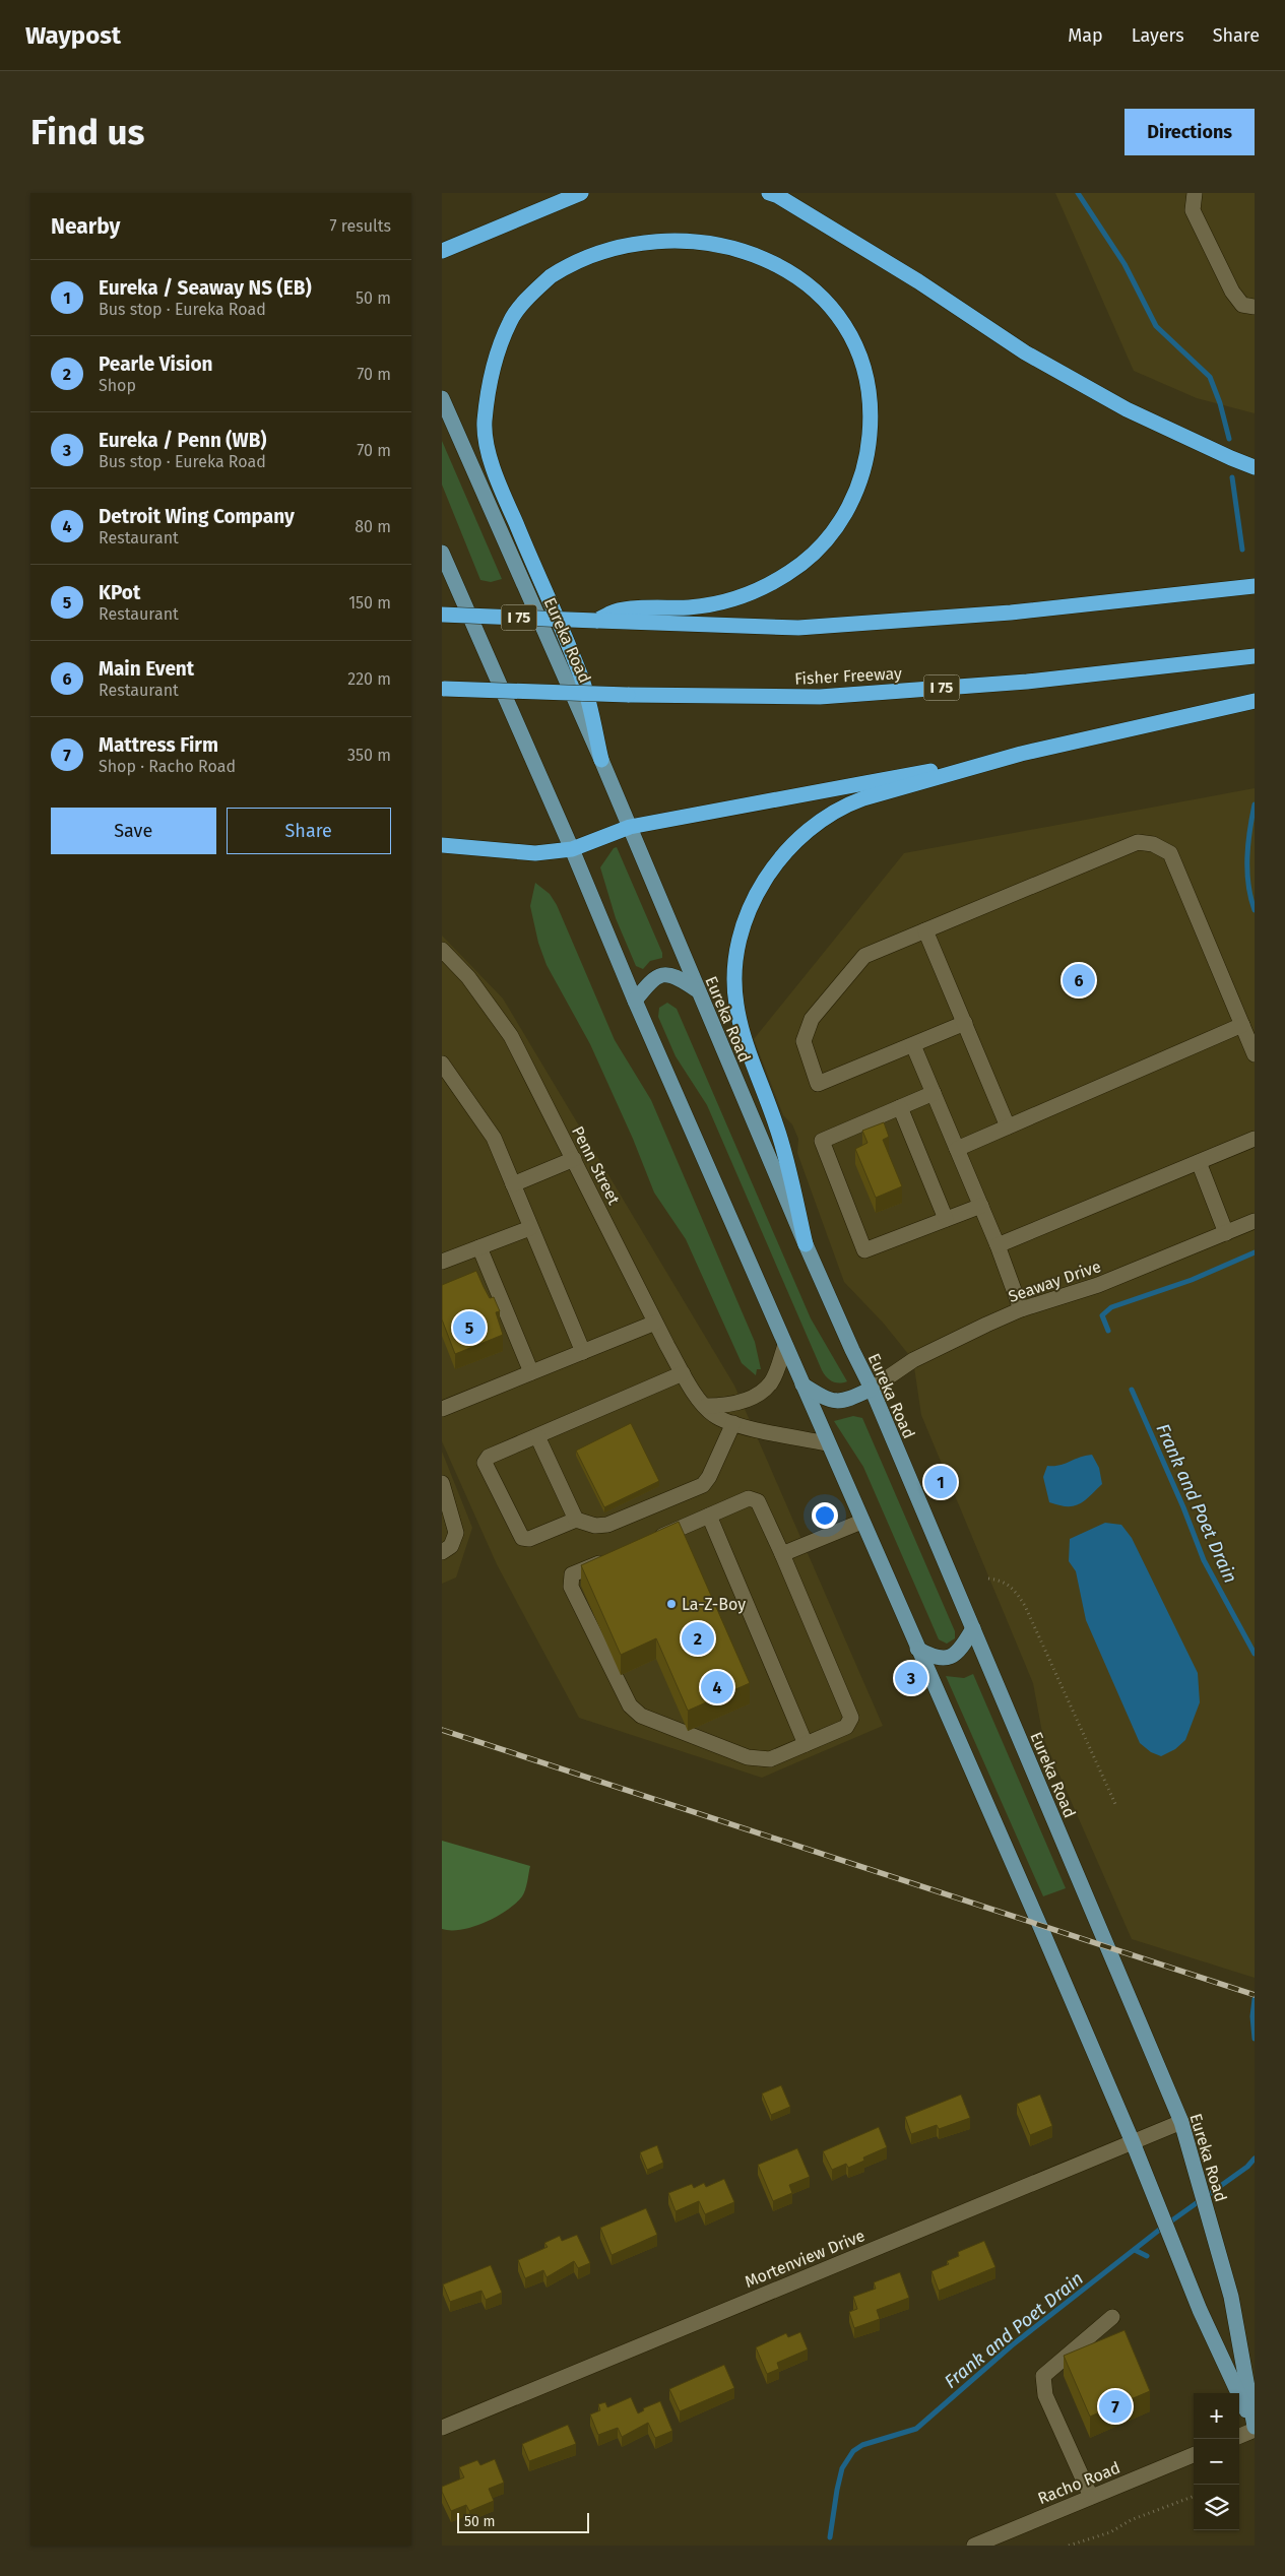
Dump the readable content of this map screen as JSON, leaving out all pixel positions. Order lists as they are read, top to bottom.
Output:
{
  "streets": {
    "highway": ["I 75", "Fisher Freeway"],
    "main road": ["Eureka Road"],
    "street": [
      "Penn Street",
      "Seaway Drive",
      "Mortenview Drive",
      "Racho Road"
    ]
  },
  "crossings": [
    ["Eureka Road", "Seaway Drive"],
    ["Eureka Road", "Mortenview Drive"]
  ],
  "water": ["Frank and Poet Drain"],
  "places": ["La-Z-Boy"],
  "scale_bar": "50 m",
  "page": {
    "header": "Waypost",
    "nav": ["Map", "Layers", "Share"],
    "buttons": [
      "Directions",
      ["Save", "Share"]
    ],
    "title": "Find us",
    "heading": ["Nearby", "7 results"],
    "list": [
      {
        "mark": "1",
        "name": "Eureka / Seaway NS (EB)",
        "note": "Bus stop · Eureka Road",
        "value": "50 m"
      },
      {
        "mark": "2",
        "name": "Pearle Vision",
        "note": "Shop",
        "value": "70 m"
      },
      {
        "mark": "3",
        "name": "Eureka / Penn (WB)",
        "note": "Bus stop · Eureka Road",
        "value": "70 m"
      },
      {
        "mark": "4",
        "name": "Detroit Wing Company",
        "note": "Restaurant",
        "value": "80 m"
      },
      {
        "mark": "5",
        "name": "KPot",
        "note": "Restaurant",
        "value": "150 m"
      },
      {
        "mark": "6",
        "name": "Main Event",
        "note": "Restaurant",
        "value": "220 m"
      },
      {
        "mark": "7",
        "name": "Mattress Firm",
        "note": "Shop · Racho Road",
        "value": "350 m"
      }
    ],
    "pins": [
      "6",
      "5",
      "1",
      "2",
      "3",
      "4",
      "7"
    ],
    "map_buttons": ["+", "−"],
    "scale": "50 m"
  }
}
